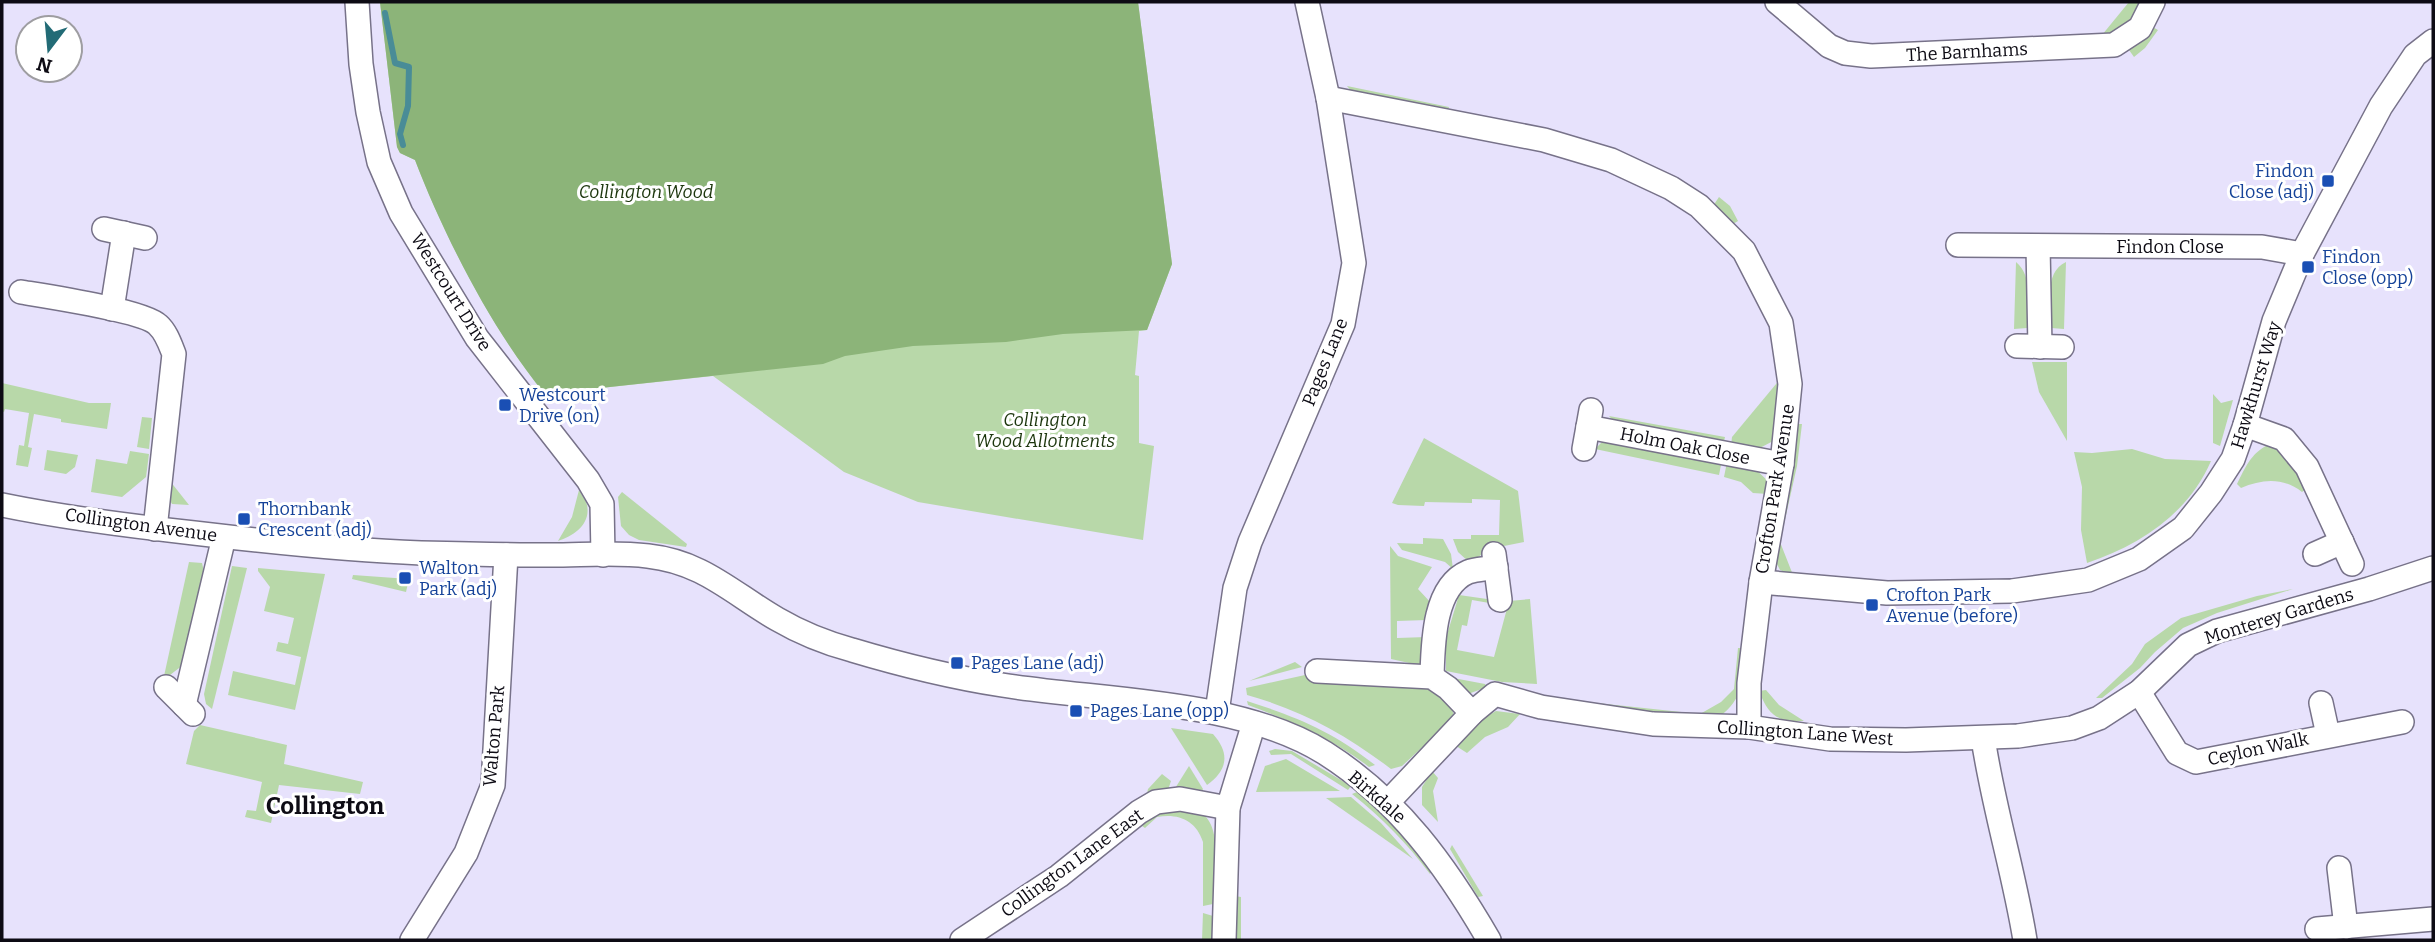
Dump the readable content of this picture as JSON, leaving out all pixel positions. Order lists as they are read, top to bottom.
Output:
{
  "streets": {
    "street": [
      "The Barnhams",
      "Findon Close",
      "Westcourt Drive",
      "Pages Lane",
      "Hawkhurst Way",
      "Holm Oak Close",
      "Crofton Park Avenue",
      "Collington Avenue",
      "Monterey Gardens",
      "Collington Lane West",
      "Walton Park",
      "Ceylon Walk",
      "Birkdale",
      "Collington Lane East"
    ]
  },
  "crossings": [
    ["Findon Close", "Hawkhurst Way"],
    ["Westcourt Drive", "Collington Avenue"],
    ["Pages Lane", "Crofton Park Avenue"],
    ["Pages Lane", "Collington Avenue"],
    ["Pages Lane", "Birkdale"],
    ["Hawkhurst Way", "Crofton Park Avenue"],
    ["Holm Oak Close", "Crofton Park Avenue"],
    ["Crofton Park Avenue", "Collington Lane West"],
    ["Collington Avenue", "Walton Park"],
    ["Collington Avenue", "Birkdale"],
    ["Monterey Gardens", "Collington Lane West"],
    ["Monterey Gardens", "Ceylon Walk"],
    ["Collington Lane West", "Birkdale"]
  ],
  "districts": ["Collington"],
  "parks": ["Collington Wood", "Collington Wood Allotments"],
  "places": {
    "transit": [
      "Findon Close (adj)",
      "Findon Close (opp)",
      "Westcourt Drive (on)",
      "Thornbank Crescent (adj)",
      "Walton Park (adj)",
      "Crofton Park Avenue (before)",
      "Pages Lane (adj)",
      "Pages Lane (opp)"
    ]
  },
  "north": "bottom"
}
